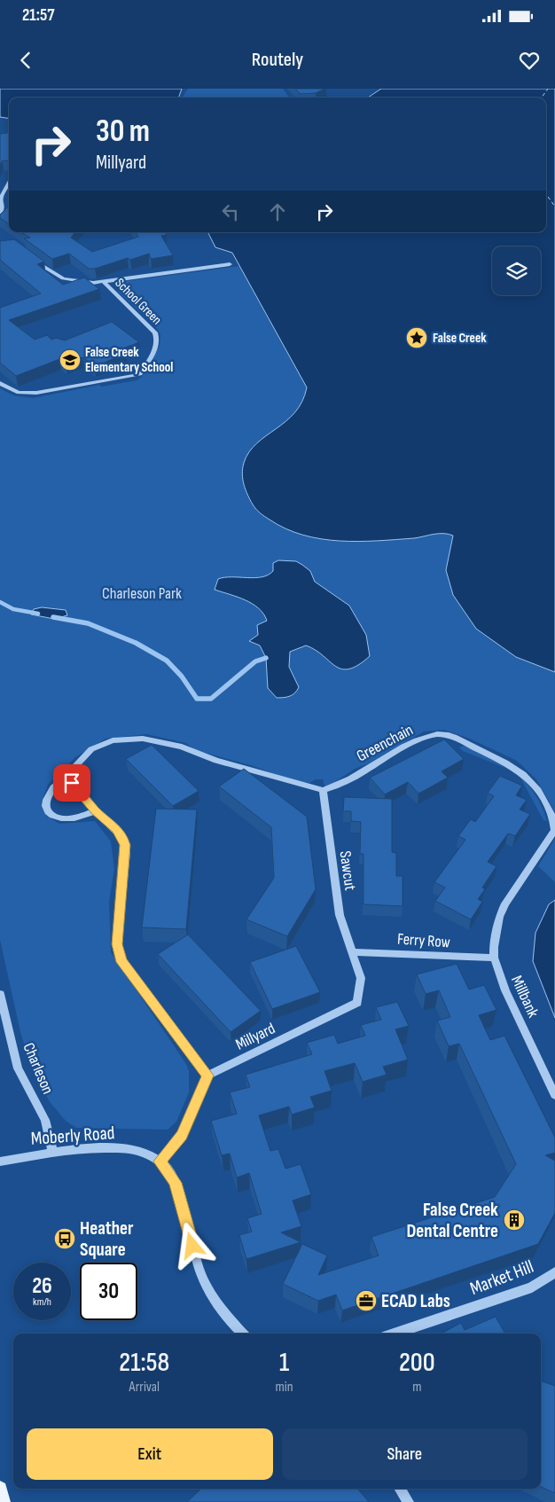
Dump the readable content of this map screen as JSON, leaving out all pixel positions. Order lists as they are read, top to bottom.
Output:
{
  "streets": {
    "street": [
      "School Green",
      "Greenchain",
      "Sawcut",
      "Ferry Row",
      "Millbank",
      "Millyard",
      "Charleson",
      "Moberly Road",
      "Market Hill"
    ]
  },
  "crossings": [
    ["Greenchain", "Sawcut"],
    ["Greenchain", "Ferry Row"],
    ["Greenchain", "Millbank"],
    ["Sawcut", "Ferry Row"],
    ["Sawcut", "Millyard"],
    ["Ferry Row", "Millbank"],
    ["Ferry Row", "Millyard"],
    ["Charleson", "Moberly Road"]
  ],
  "parks": ["Charleson Park"],
  "places": {
    "place": ["False Creek"],
    "school or university": ["False Creek Elementary School"],
    "building": ["False Creek Dental Centre"],
    "bus stop": ["Heather Square"],
    "office": ["ECAD Labs"]
  },
  "page": {
    "status": "21:57",
    "header": "Routely",
    "turn": ["30 m", "Millyard"],
    "speed": "26 km/h",
    "limit": "30",
    "eta": [
      "21:58",
      "Arrival",
      "1",
      "min",
      "200",
      "m"
    ],
    "buttons": ["Exit", "Share"]
  }
}
